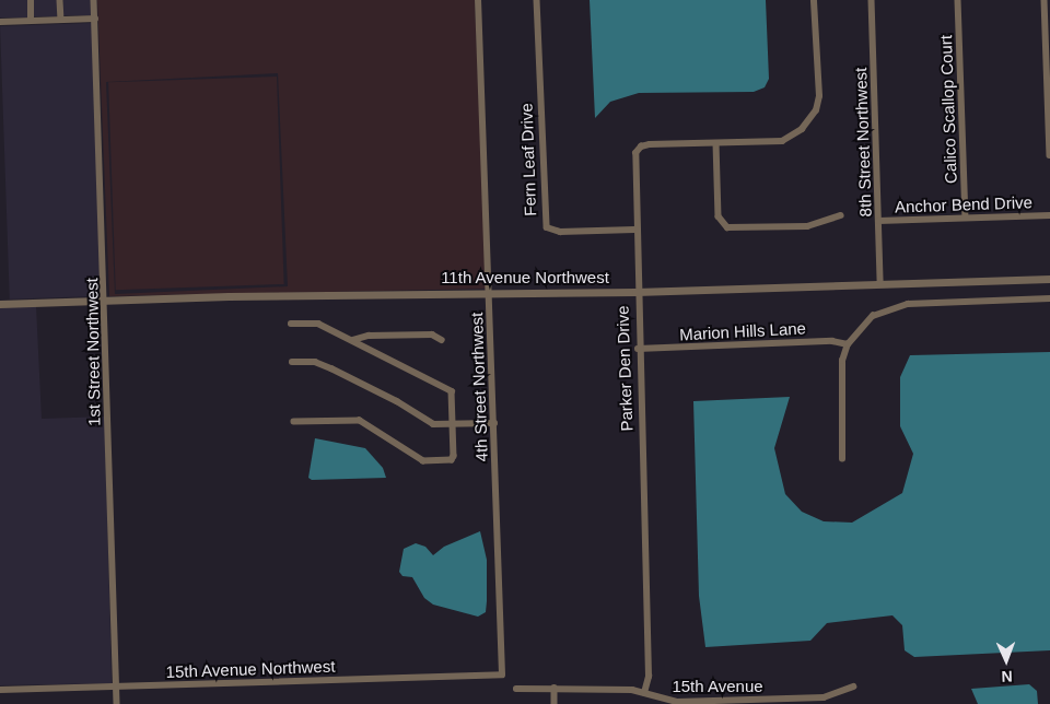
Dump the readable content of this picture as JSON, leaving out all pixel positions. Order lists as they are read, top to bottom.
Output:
{
  "streets": {
    "street": [
      "Calico Scallop Court",
      "8th Street Northwest",
      "Fern Leaf Drive",
      "Anchor Bend Drive",
      "11th Avenue Northwest",
      "Marion Hills Lane",
      "1st Street Northwest",
      "Parker Den Drive",
      "4th Street Northwest",
      "15th Avenue Northwest",
      "15th Avenue"
    ]
  },
  "crossings": [
    ["Calico Scallop Court", "Anchor Bend Drive"],
    ["8th Street Northwest", "Anchor Bend Drive"],
    ["8th Street Northwest", "11th Avenue Northwest"],
    ["Fern Leaf Drive", "Parker Den Drive"],
    ["11th Avenue Northwest", "1st Street Northwest"],
    ["11th Avenue Northwest", "Parker Den Drive"],
    ["11th Avenue Northwest", "4th Street Northwest"],
    ["Marion Hills Lane", "Parker Den Drive"],
    ["1st Street Northwest", "15th Avenue Northwest"],
    ["Parker Den Drive", "15th Avenue"],
    ["4th Street Northwest", "15th Avenue Northwest"]
  ],
  "north": "bottom"
}
